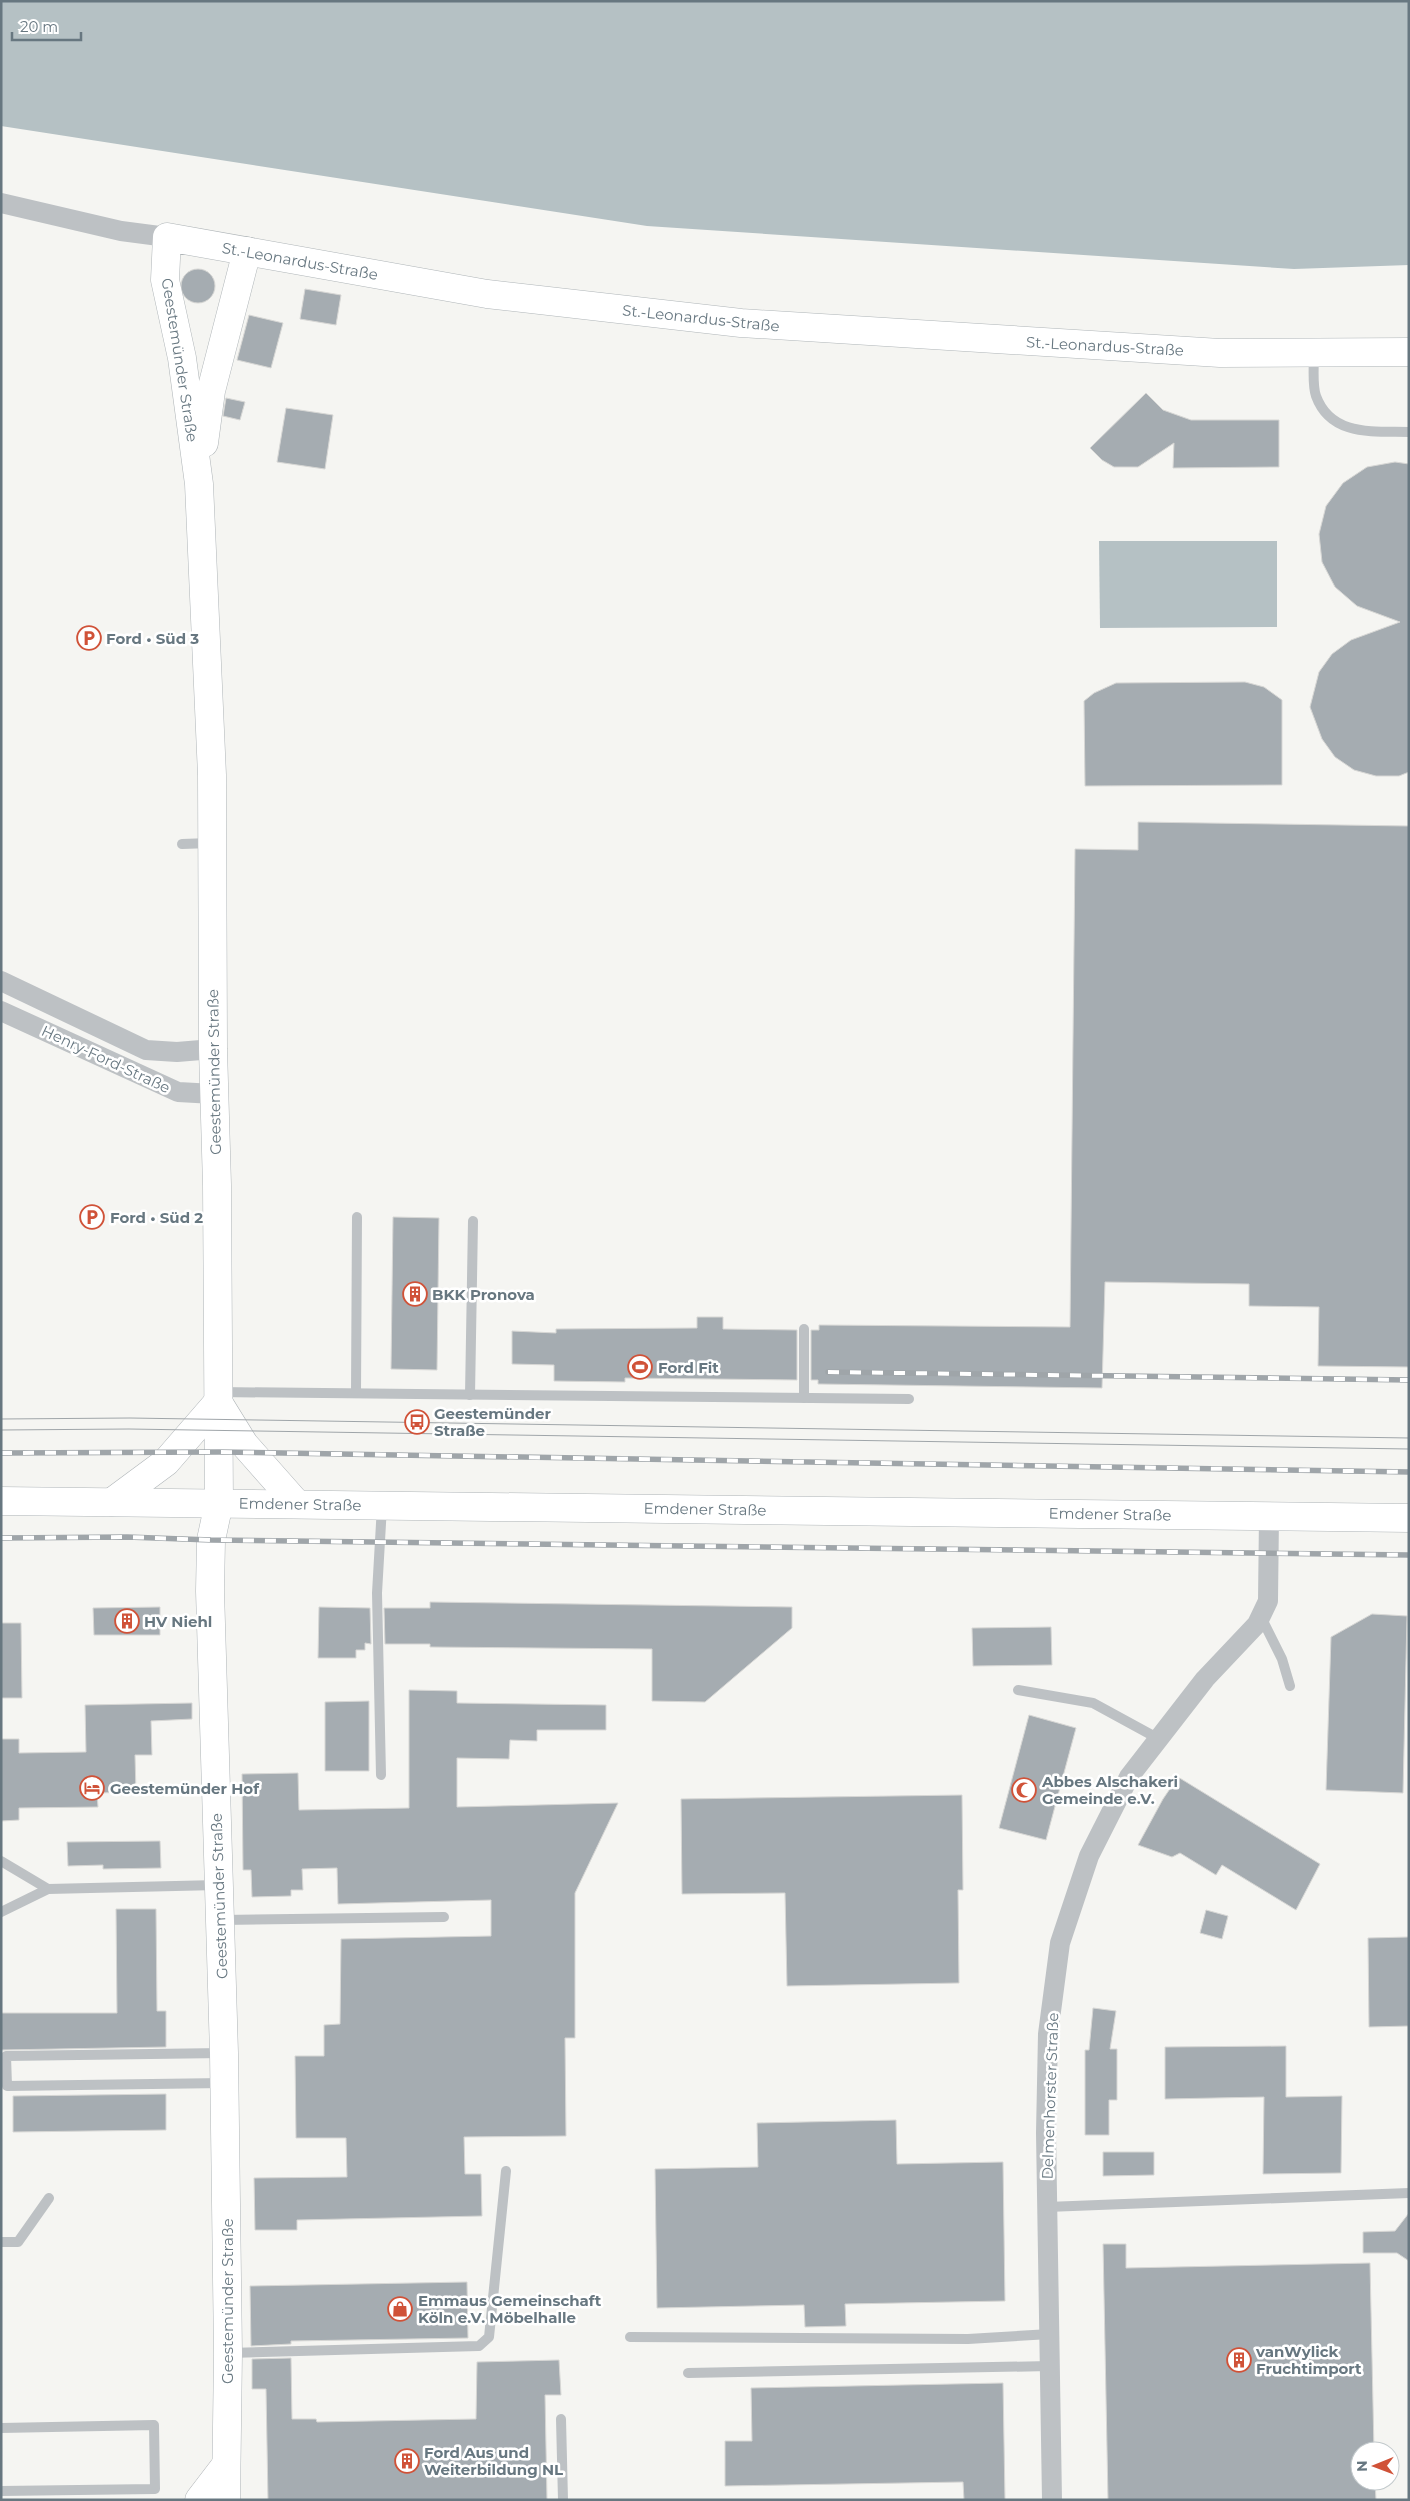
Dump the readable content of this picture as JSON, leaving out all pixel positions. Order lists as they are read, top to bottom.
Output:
{
  "streets": {
    "main road": ["St.-Leonardus-Straße", "Geestemünder Straße", "Emdener Straße"],
    "street": ["Henry-Ford-Straße", "Delmenhorster Straße"]
  },
  "crossings": [
    ["St.-Leonardus-Straße", "Geestemünder Straße"],
    ["Geestemünder Straße", "Henry-Ford-Straße"],
    ["Geestemünder Straße", "Emdener Straße"],
    ["Emdener Straße", "Delmenhorster Straße"]
  ],
  "places": {
    "parking": ["Ford • Süd 3", "Ford • Süd 2"],
    "building": [
      "BKK Pronova",
      "HV Niehl",
      "vanWylick Fruchtimport",
      "Ford Aus und Weiterbildung NL"
    ],
    "sports": ["Ford Fit"],
    "bus stop": ["Geestemünder Straße"],
    "hotel": ["Geestemünder Hof"],
    "mosque": ["Abbes Alschakeri Gemeinde e.V."],
    "shop": ["Emmaus Gemeinschaft Köln e.V. Möbelhalle"]
  },
  "scale_bar": "20 m",
  "north": "left"
}
